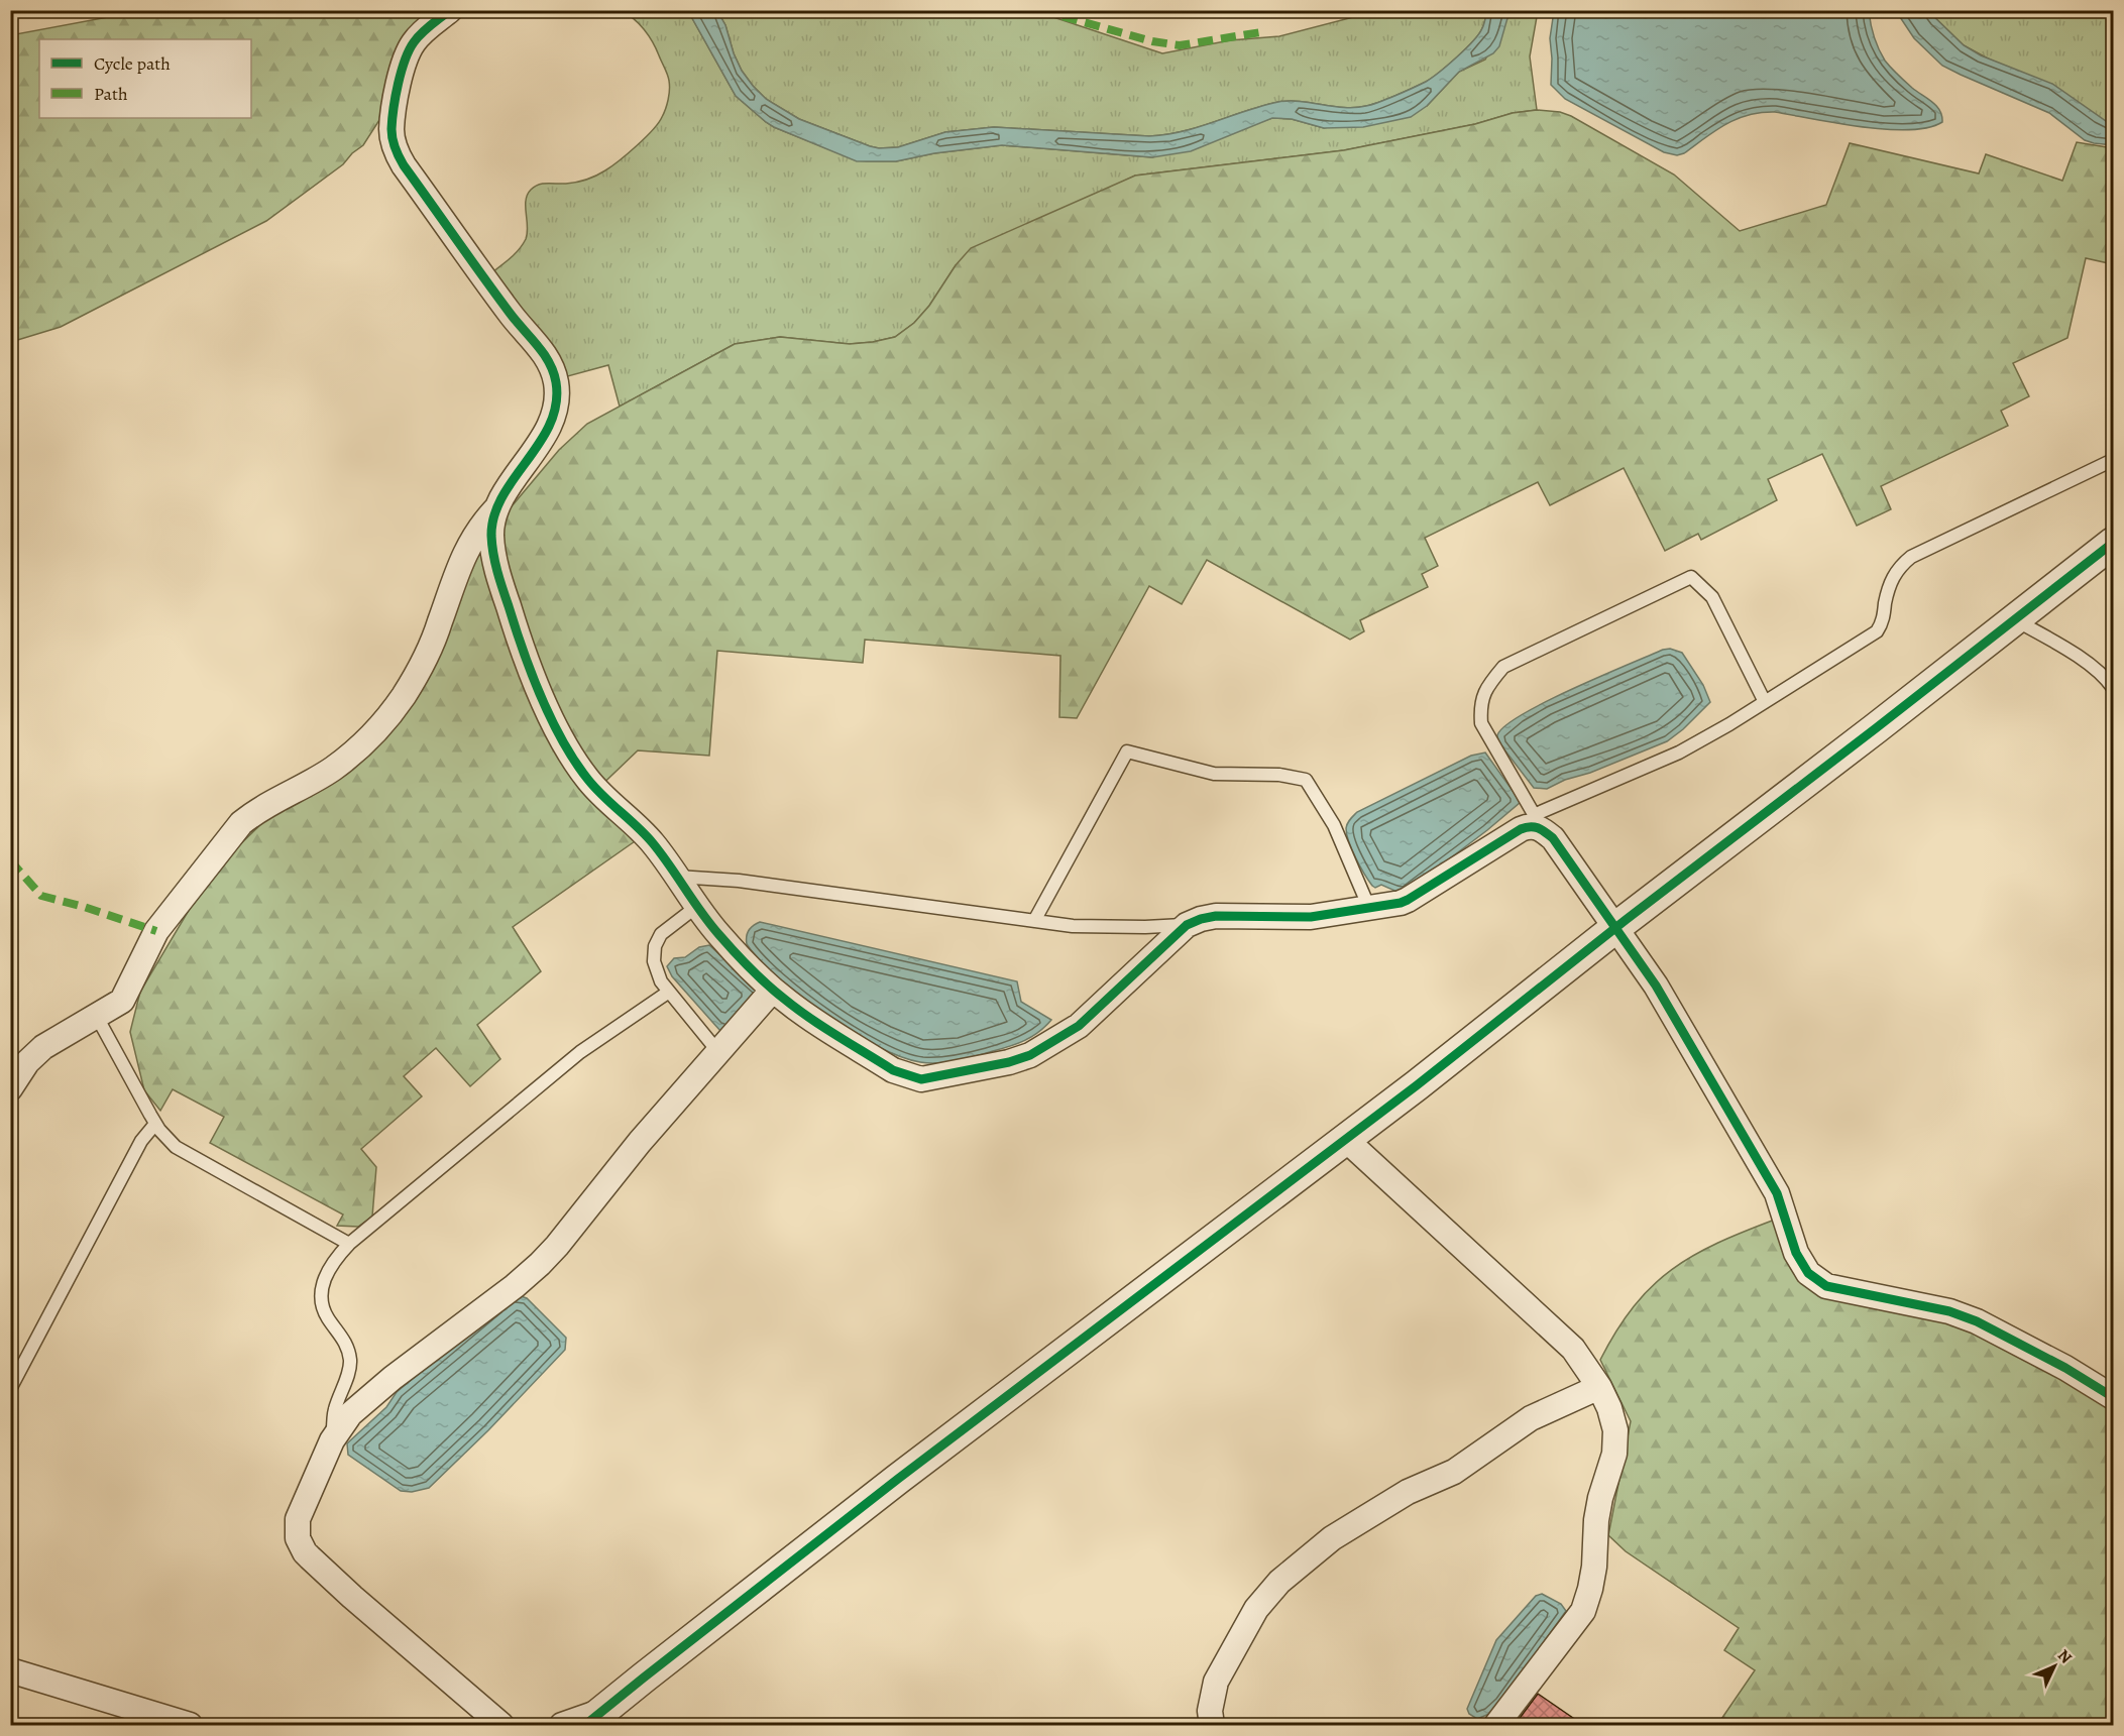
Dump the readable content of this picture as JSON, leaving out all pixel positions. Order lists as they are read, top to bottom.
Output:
{
  "legend": ["Cycle path", "Path"],
  "north": "top right"
}
